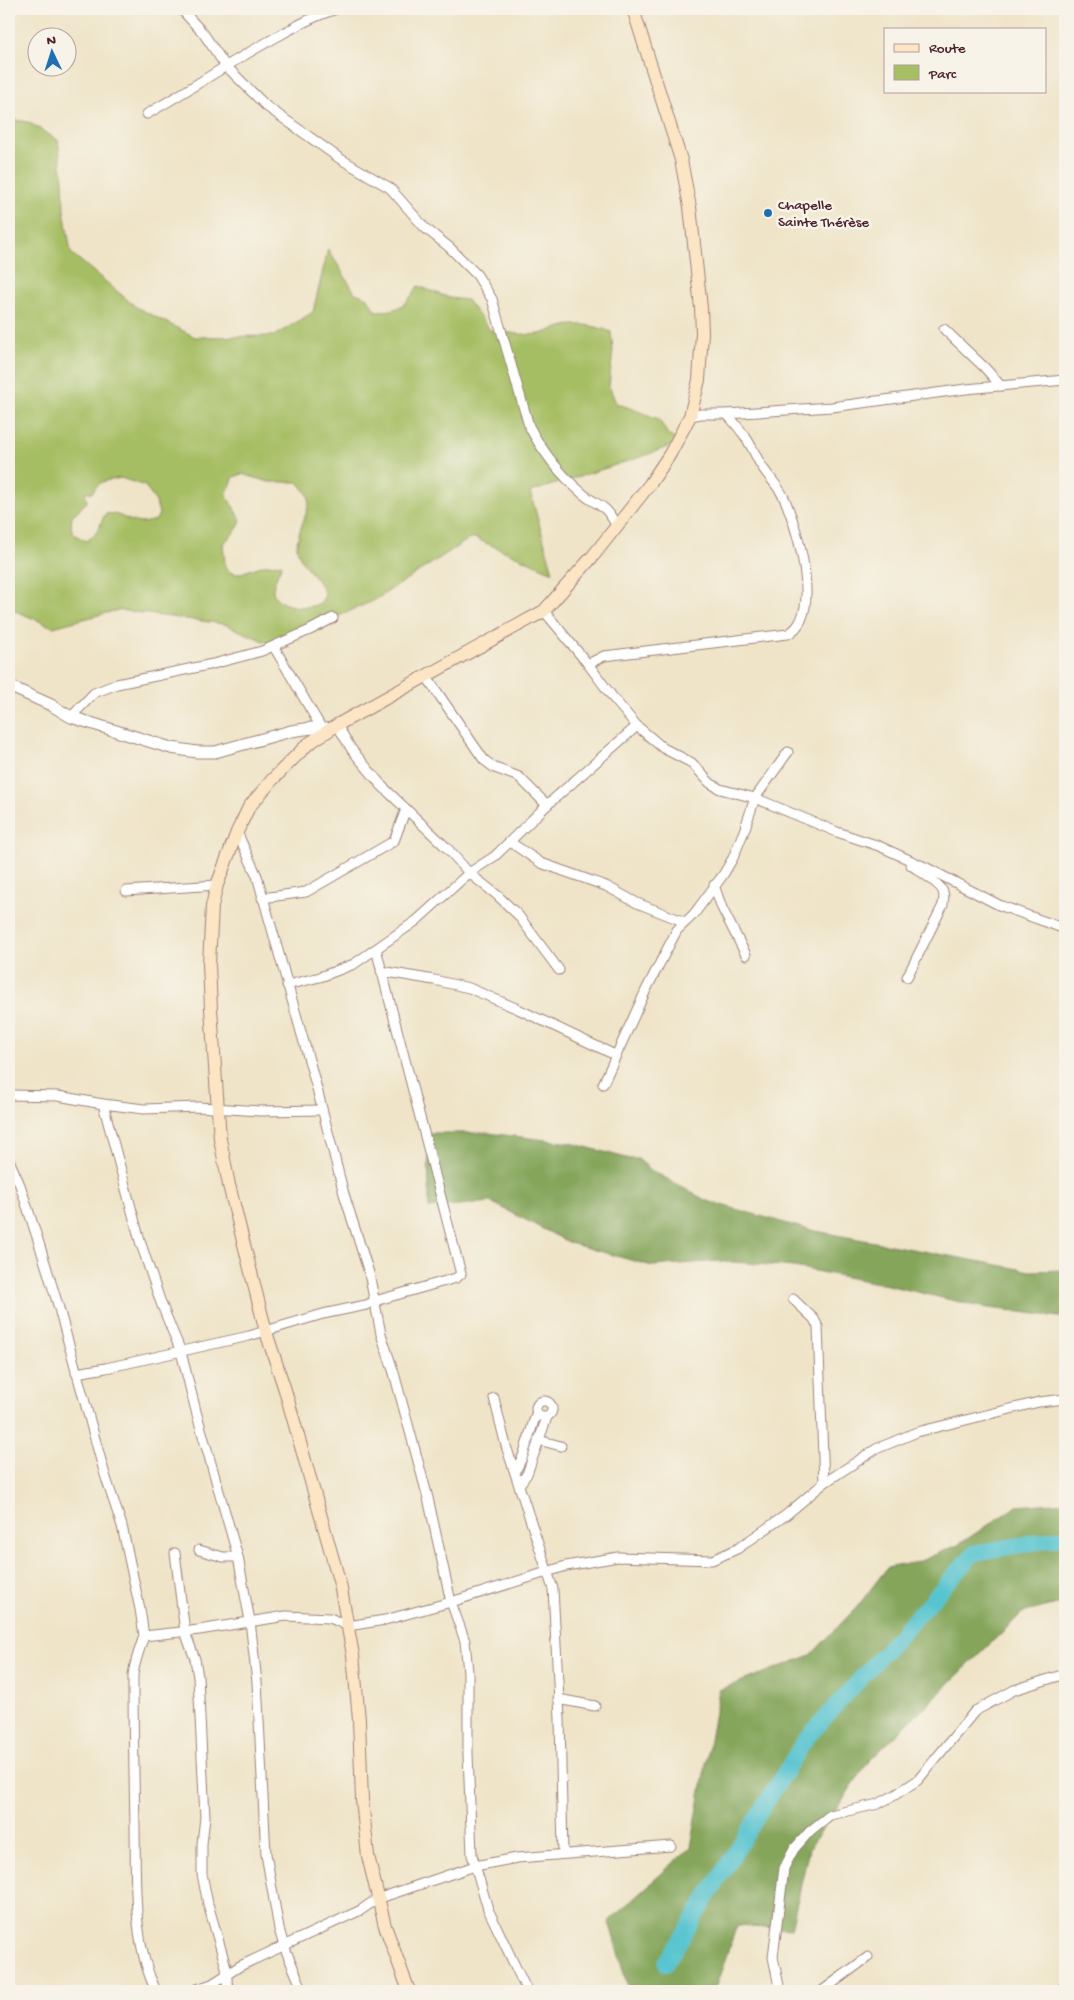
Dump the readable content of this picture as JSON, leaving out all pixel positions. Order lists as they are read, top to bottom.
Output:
{
  "places": ["Chapelle Sainte Thérèse"],
  "legend": ["Route", "Parc"],
  "north": "top"
}
